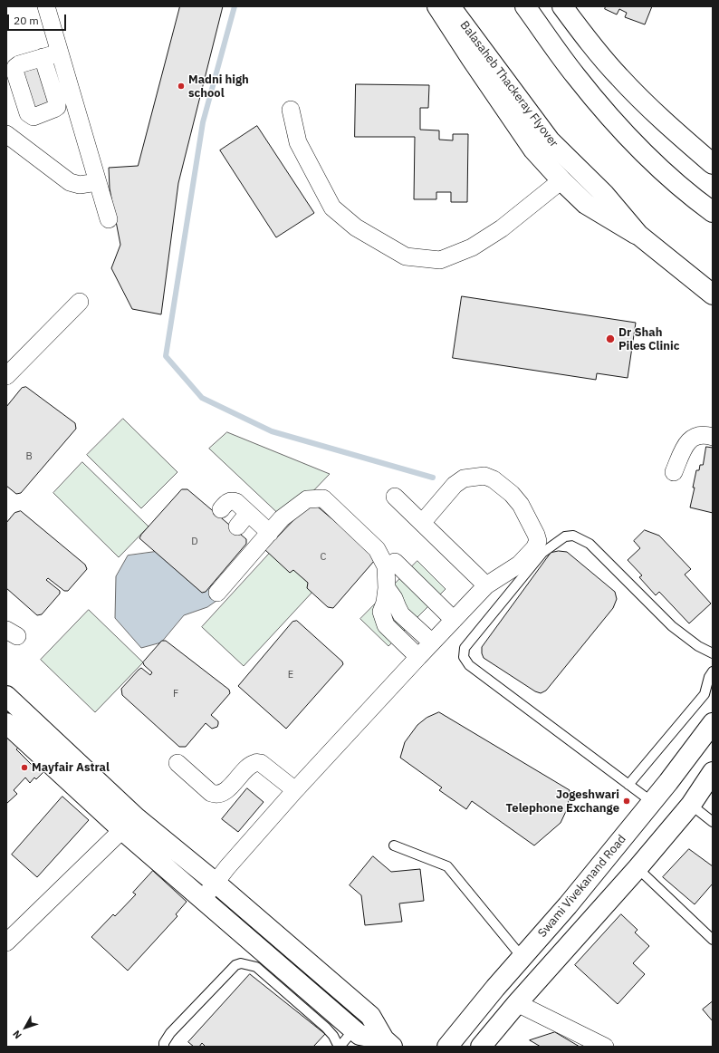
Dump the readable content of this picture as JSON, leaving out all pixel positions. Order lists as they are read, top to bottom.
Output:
{
  "streets": {
    "street": ["Balasaheb Thackeray Flyover", "Swami Vivekanand Road"]
  },
  "places": [
    "Madni high school",
    "Dr Shah Piles Clinic",
    "Mayfair Astral",
    "Jogeshwari Telephone Exchange"
  ],
  "house_numbers": [
    "B",
    "D",
    "C",
    "E",
    "F"
  ],
  "scale_bar": "20 m",
  "north": "bottom left"
}
